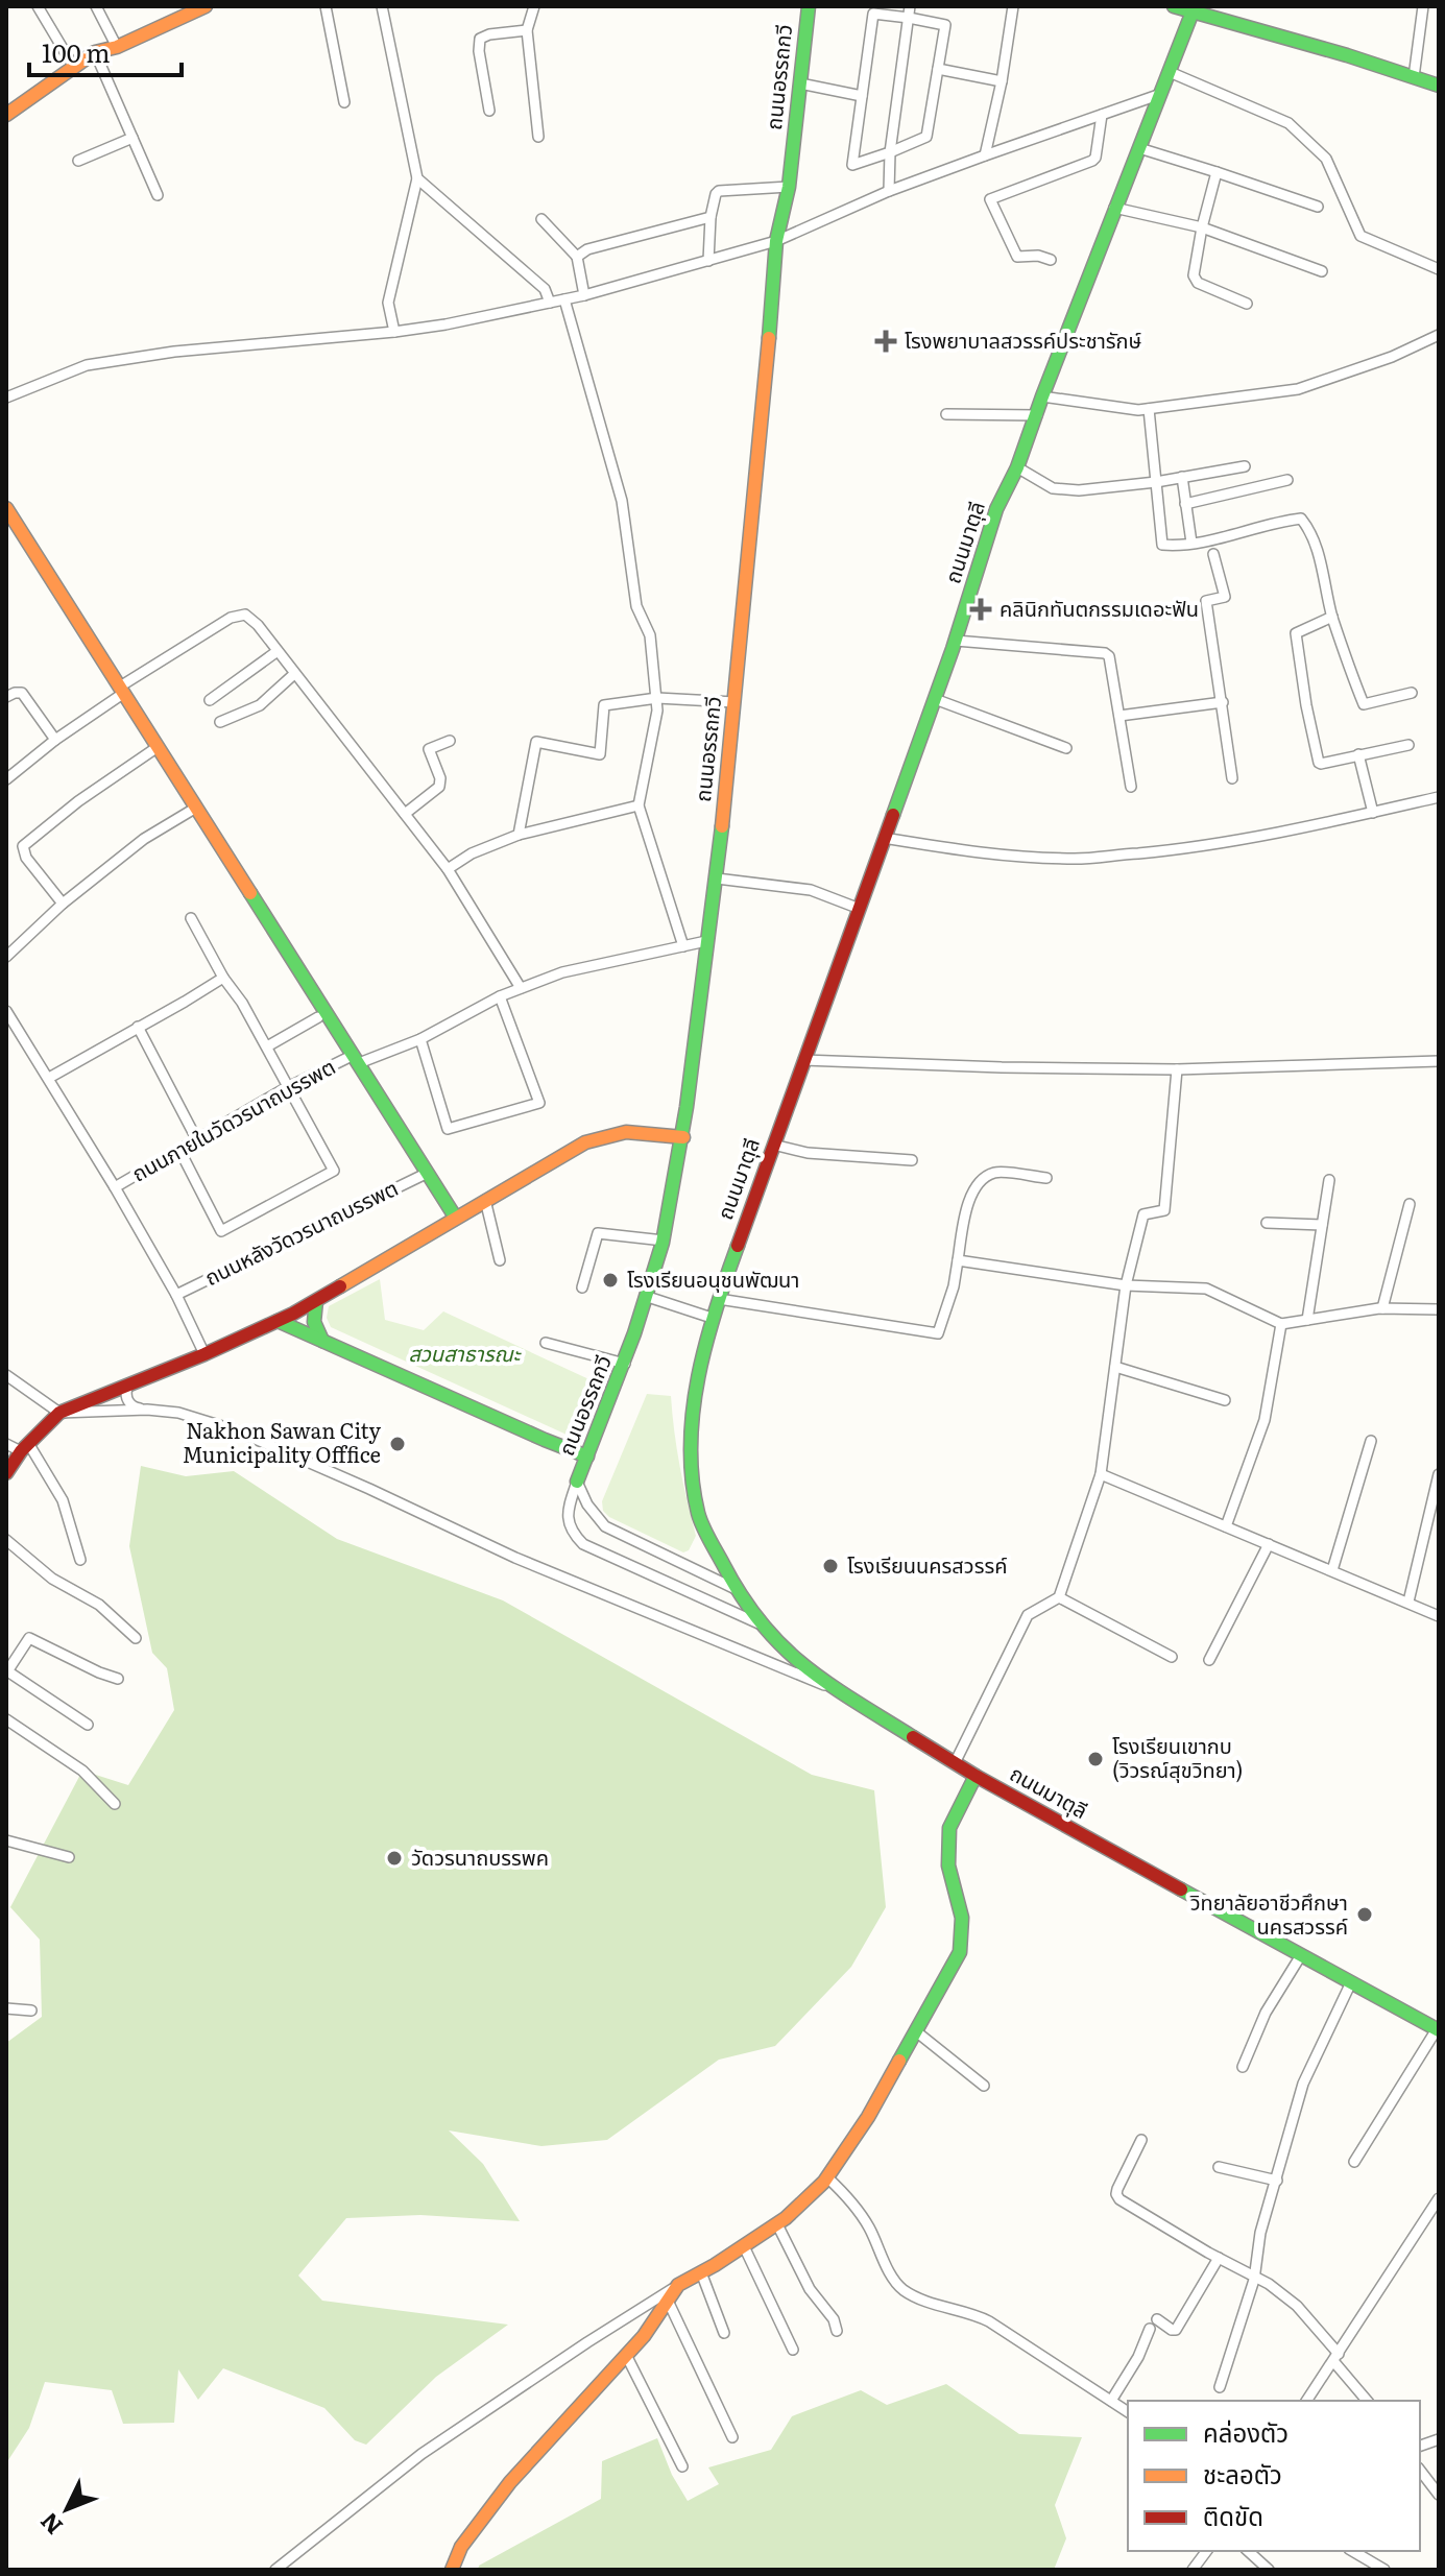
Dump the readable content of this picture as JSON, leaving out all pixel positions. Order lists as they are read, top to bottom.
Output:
{
  "streets": {
    "street": [
      "ถนนอรรถกวี",
      "ถนนมาตุลี",
      "ถนนภายในวัดวรนาถบรรพต",
      "ถนนหลังวัดวรนาถบรรพต"
    ]
  },
  "crossings": [
    ["ถนนอรรถกวี", "ถนนภายในวัดวรนาถบรรพต"]
  ],
  "parks": ["สวนสาธารณะ"],
  "places": {
    "health": ["โรงพยาบาลสวรรค์ประชารักษ์", "คลินิกทันตกรรมเดอะฟัน"],
    "other": [
      "โรงเรียนอนุชนพัฒนา",
      "Nakhon Sawan City Municipality Offfice",
      "โรงเรียนนครสวรรค์",
      "โรงเรียนเขากบ (วิวรณ์สุขวิทยา)",
      "วัดวรนาถบรรพค",
      "วิทยาลัยอาชีวศึกษา นครสวรรค์"
    ]
  },
  "legend": ["คล่องตัว", "ชะลอตัว", "ติดขัด"],
  "scale_bar": "100 m",
  "north": "bottom left"
}
